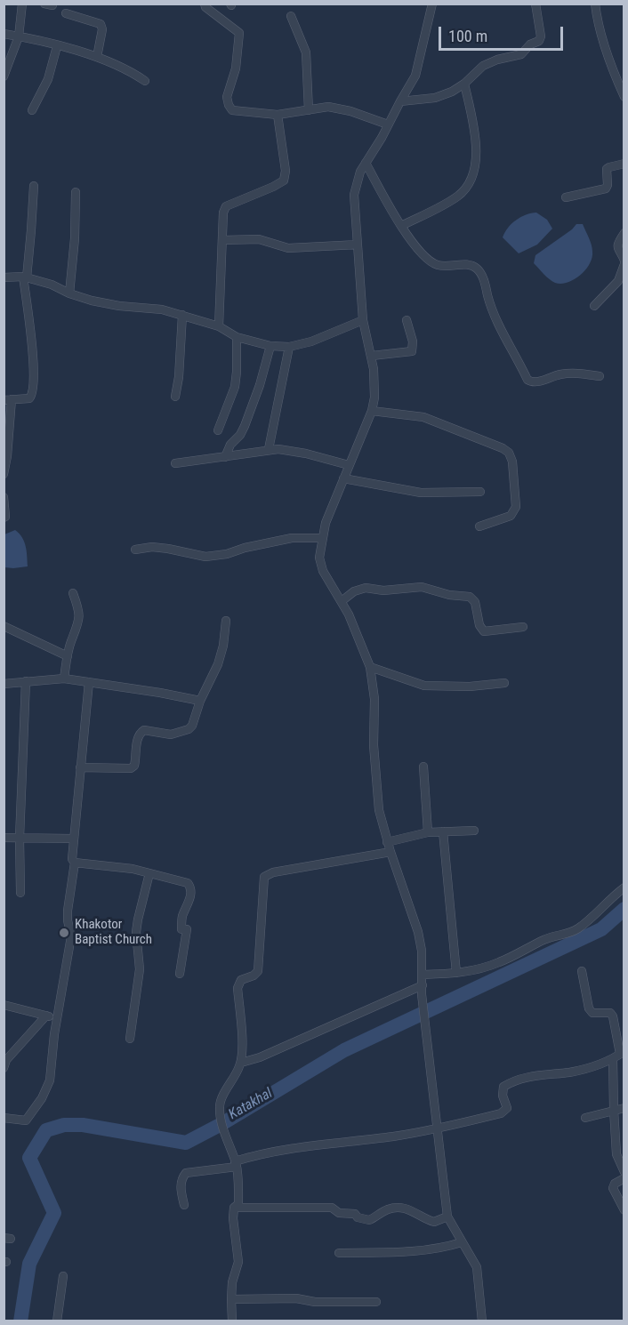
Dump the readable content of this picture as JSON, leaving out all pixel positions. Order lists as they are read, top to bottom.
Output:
{
  "water": ["Katakhal"],
  "places": ["Khakotor Baptist Church"],
  "scale_bar": "100 m"
}
